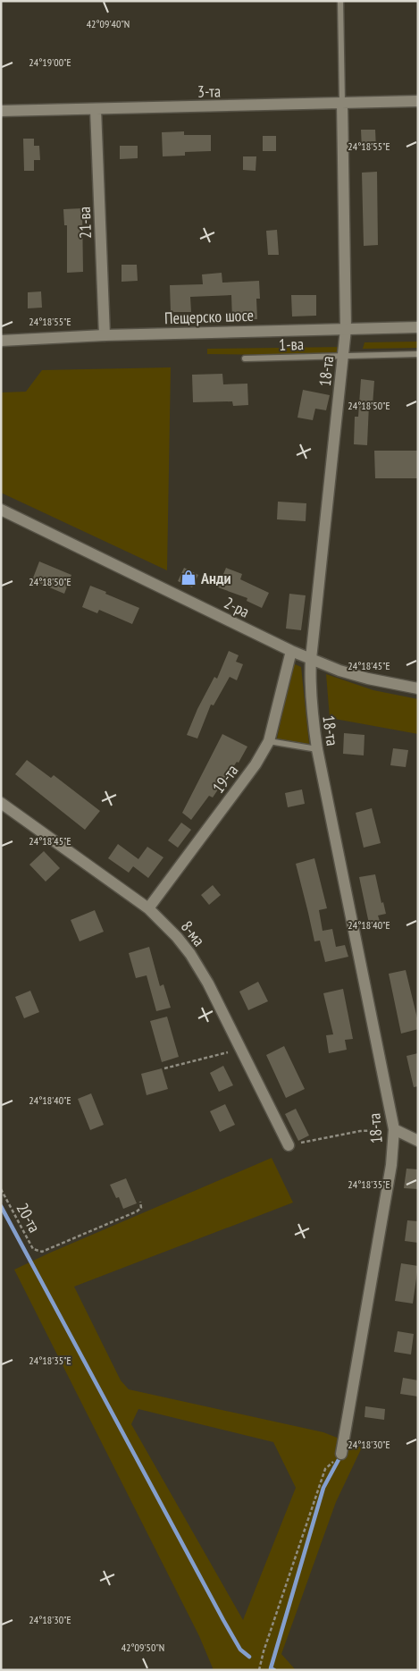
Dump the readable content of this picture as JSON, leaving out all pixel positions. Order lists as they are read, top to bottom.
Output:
{
  "streets": {
    "street": [
      "3-та",
      "21-ва",
      "Пещерско шосе",
      "18-та",
      "2-ра",
      "19-та",
      "8-ма"
    ],
    "lane": ["1-ва"],
    "path": ["20-та"]
  },
  "crossings": [
    ["3-та", "21-ва"],
    ["3-та", "18-та"],
    ["21-ва", "Пещерско шосе"],
    ["Пещерско шосе", "18-та"],
    ["1-ва", "18-та"],
    ["18-та", "2-ра"],
    ["2-ра", "19-та"],
    ["19-та", "8-ма"]
  ],
  "places": {
    "shop": ["Анди"]
  },
  "coordinates": [
    "42°09'40\"N",
    "24°19'00\"E",
    "24°18'55\"E",
    "24°18'50\"E",
    "24°18'45\"E",
    "24°18'40\"E",
    "24°18'35\"E",
    "24°18'30\"E",
    "42°09'50\"N"
  ]
}
